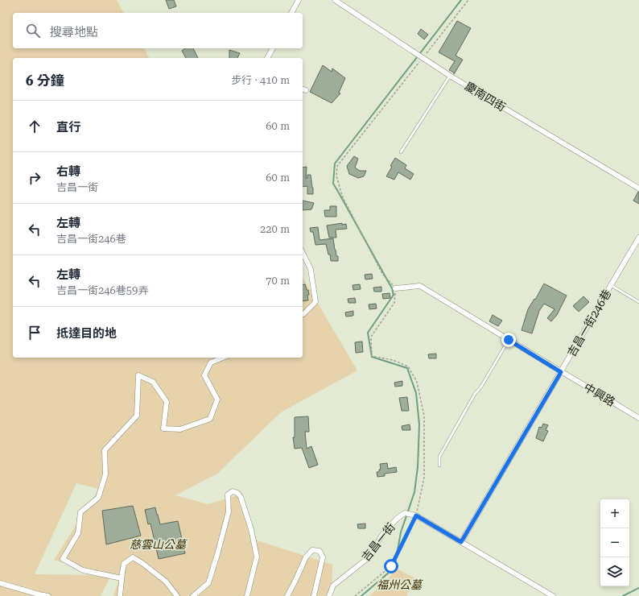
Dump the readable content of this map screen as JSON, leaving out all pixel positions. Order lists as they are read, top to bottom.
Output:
{
  "streets": {
    "street": [
      "慶南四街",
      "吉昌一街246巷",
      "中興路",
      "吉昌一街"
    ]
  },
  "crossings": [
    ["吉昌一街246巷", "中興路"]
  ],
  "parks": ["慈雲山公墓", "福州公墓"],
  "page": {
    "search": "搜尋地點",
    "heading": ["6 分鐘", "步行 · 410 m"],
    "list": [
      ["直行", "60 m"],
      ["右轉", "吉昌一街", "60 m"],
      ["左轉", "吉昌一街246巷", "220 m"],
      ["左轉", "吉昌一街246巷59弄", "70 m"],
      "抵達目的地"
    ],
    "map_buttons": ["+", "−"]
  }
}
